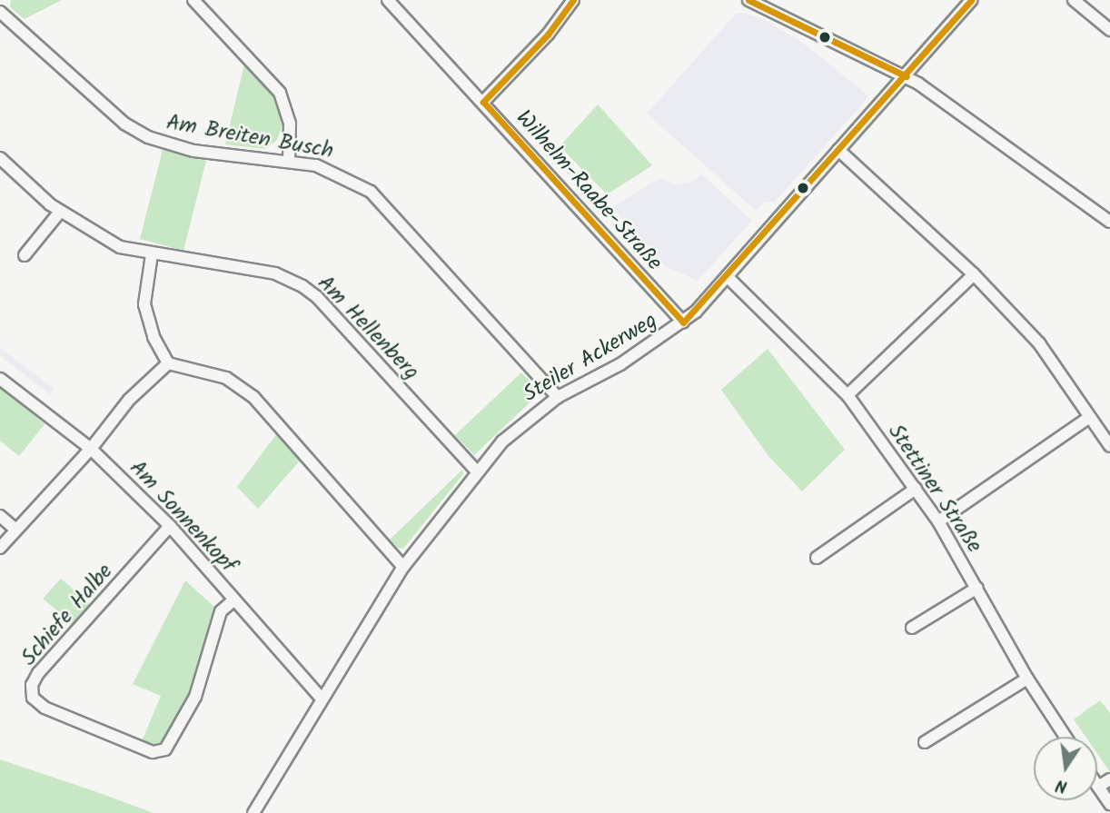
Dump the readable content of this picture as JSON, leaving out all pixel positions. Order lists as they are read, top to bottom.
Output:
{
  "streets": {
    "street": [
      "Am Breiten Busch",
      "Wilhelm-Raabe-Straße",
      "Am Hellenberg",
      "Steiler Ackerweg",
      "Stettiner Straße",
      "Am Sonnenkopf",
      "Schiefe Halbe"
    ]
  },
  "crossings": [
    ["Am Breiten Busch", "Steiler Ackerweg"],
    ["Wilhelm-Raabe-Straße", "Steiler Ackerweg"],
    ["Am Hellenberg", "Steiler Ackerweg"],
    ["Steiler Ackerweg", "Stettiner Straße"],
    ["Steiler Ackerweg", "Am Sonnenkopf"],
    ["Am Sonnenkopf", "Schiefe Halbe"]
  ],
  "north": "bottom"
}
